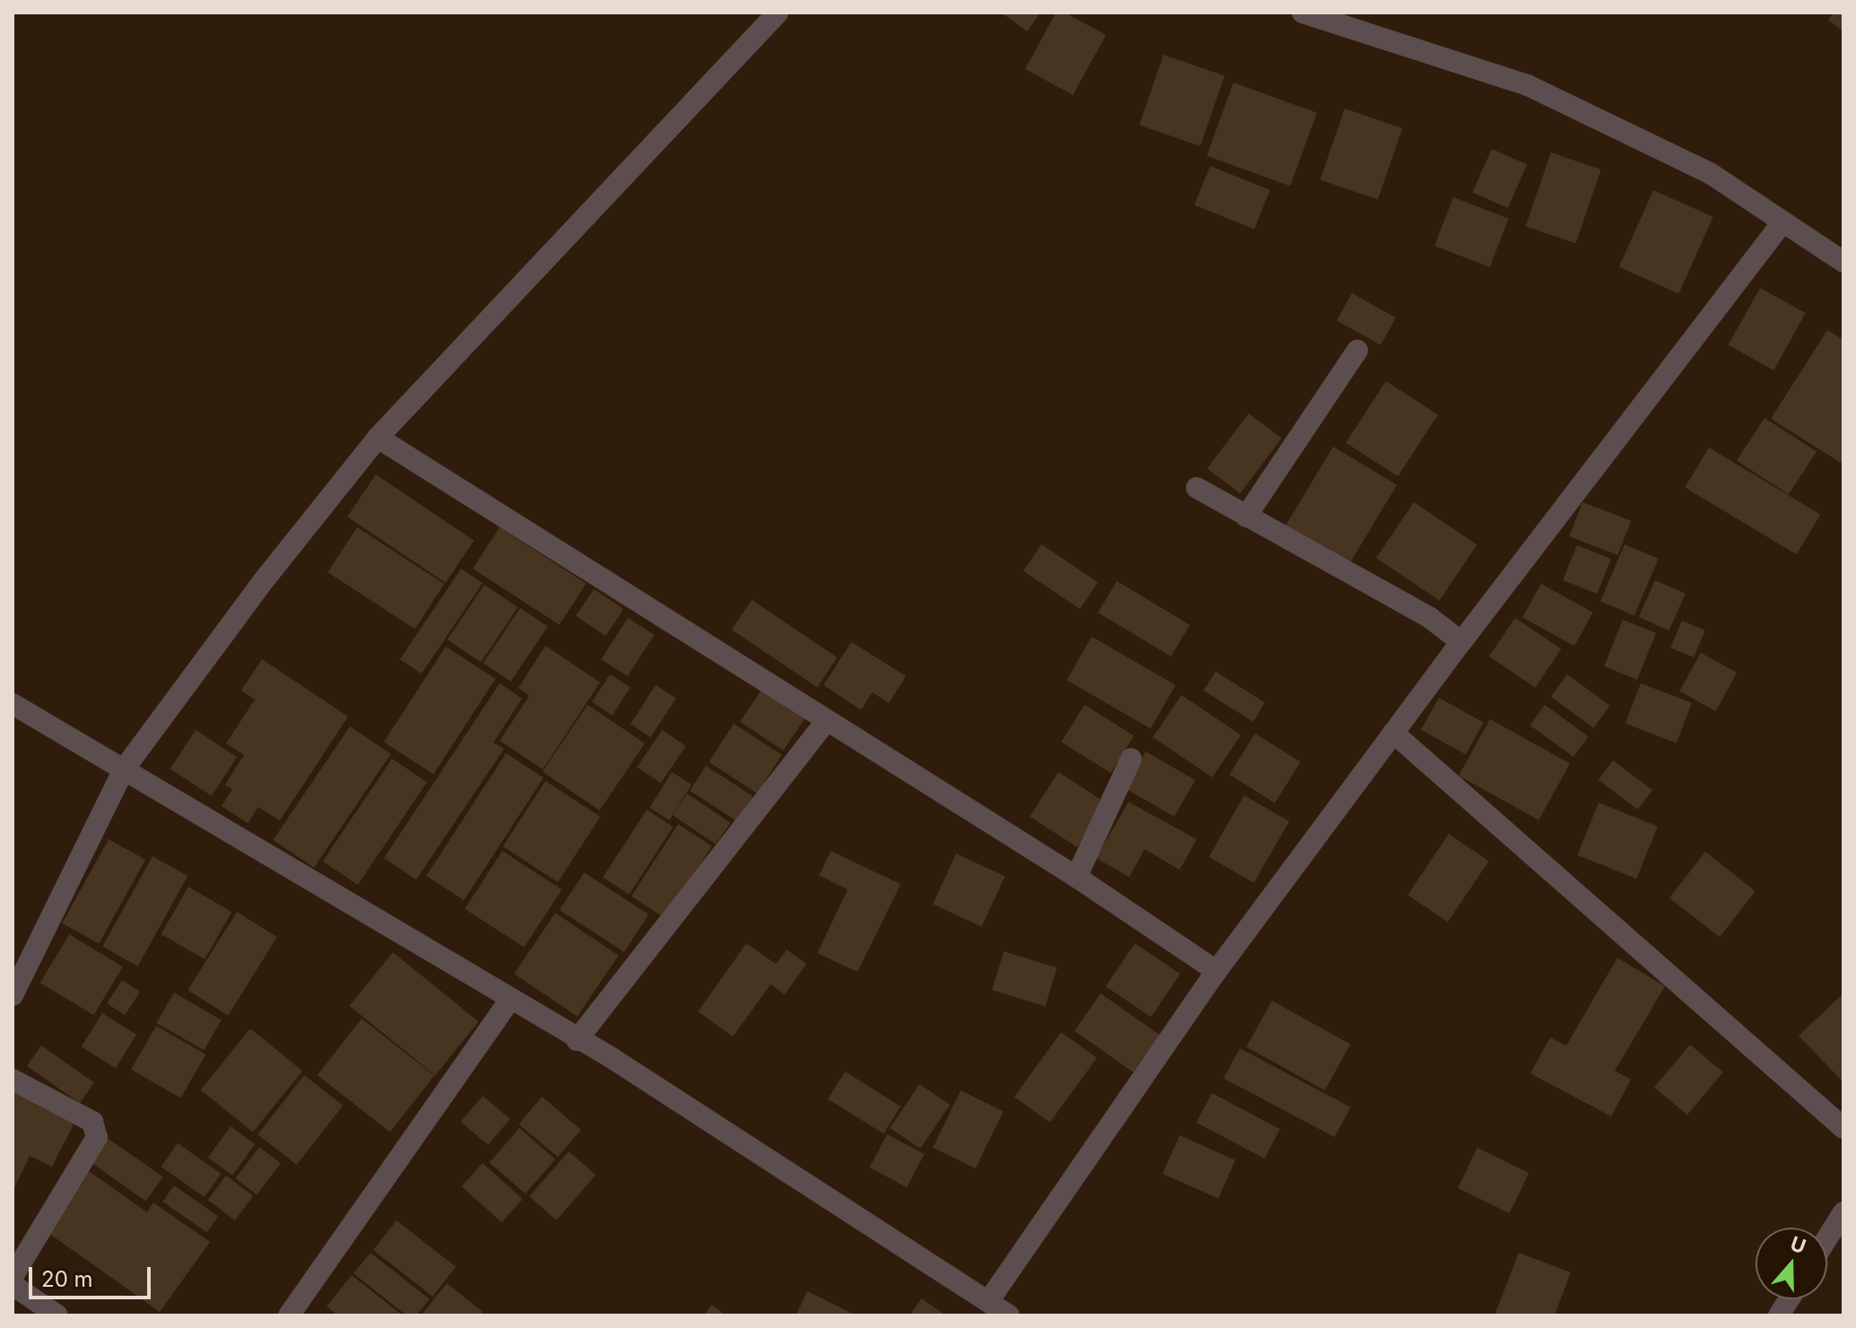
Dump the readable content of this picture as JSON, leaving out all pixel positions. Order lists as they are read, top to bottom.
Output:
{
  "scale_bar": "20 m",
  "north": "top"
}
